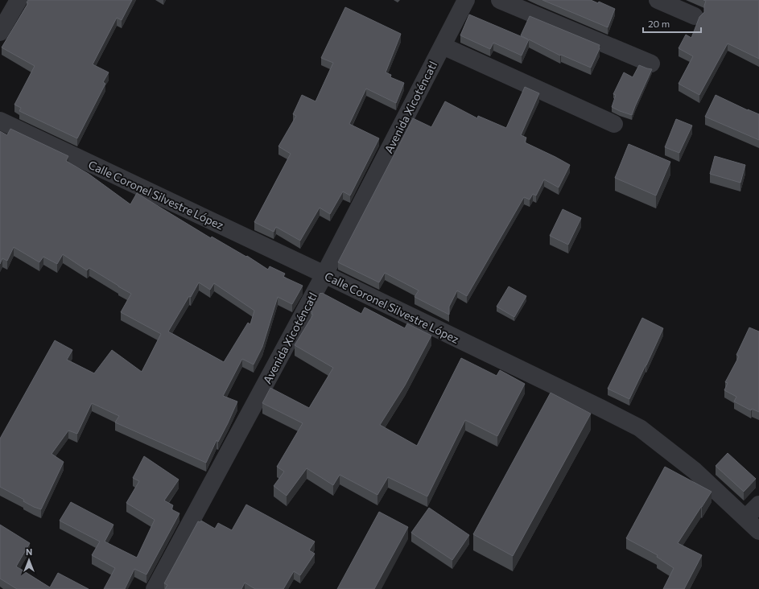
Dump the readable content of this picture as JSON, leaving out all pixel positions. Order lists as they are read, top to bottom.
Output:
{
  "streets": {
    "street": ["Avenida Xicoténcatl", "Calle Coronel Silvestre López"]
  },
  "crossings": [
    ["Avenida Xicoténcatl", "Calle Coronel Silvestre López"]
  ],
  "scale_bar": "20 m",
  "north": "top"
}
